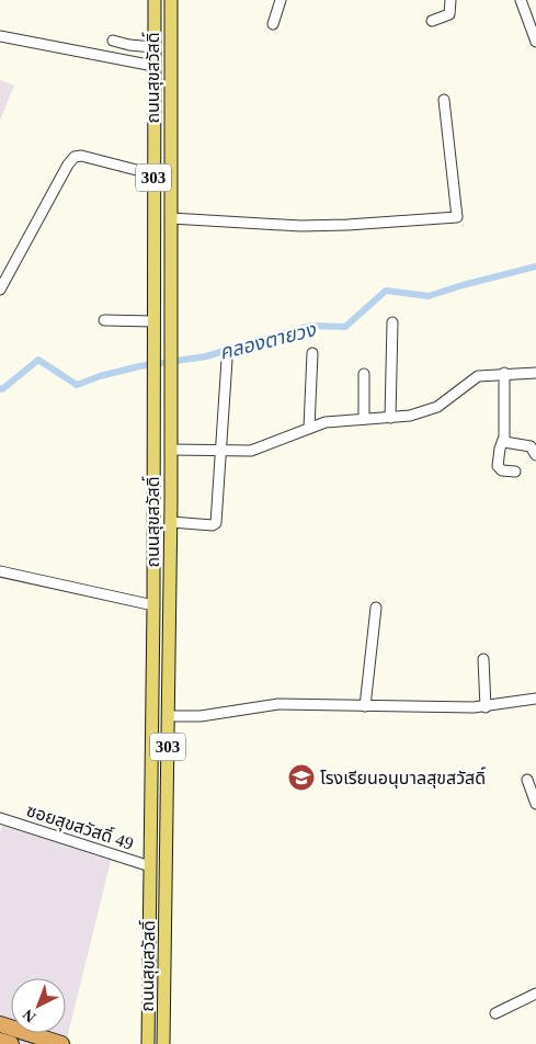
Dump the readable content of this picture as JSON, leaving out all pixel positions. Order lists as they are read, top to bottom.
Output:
{
  "streets": {
    "main road": ["ถนนสุขสวัสดิ์", "303"],
    "street": ["ซอยสุขสวัสดิ์ 49"]
  },
  "crossings": [
    ["ถนนสุขสวัสดิ์", "ซอยสุขสวัสดิ์ 49"]
  ],
  "water": ["คลองตายวง"],
  "places": {
    "school or university": ["โรงเรียนอนุบาลสุขสวัสดิ์"]
  },
  "north": "bottom left"
}
